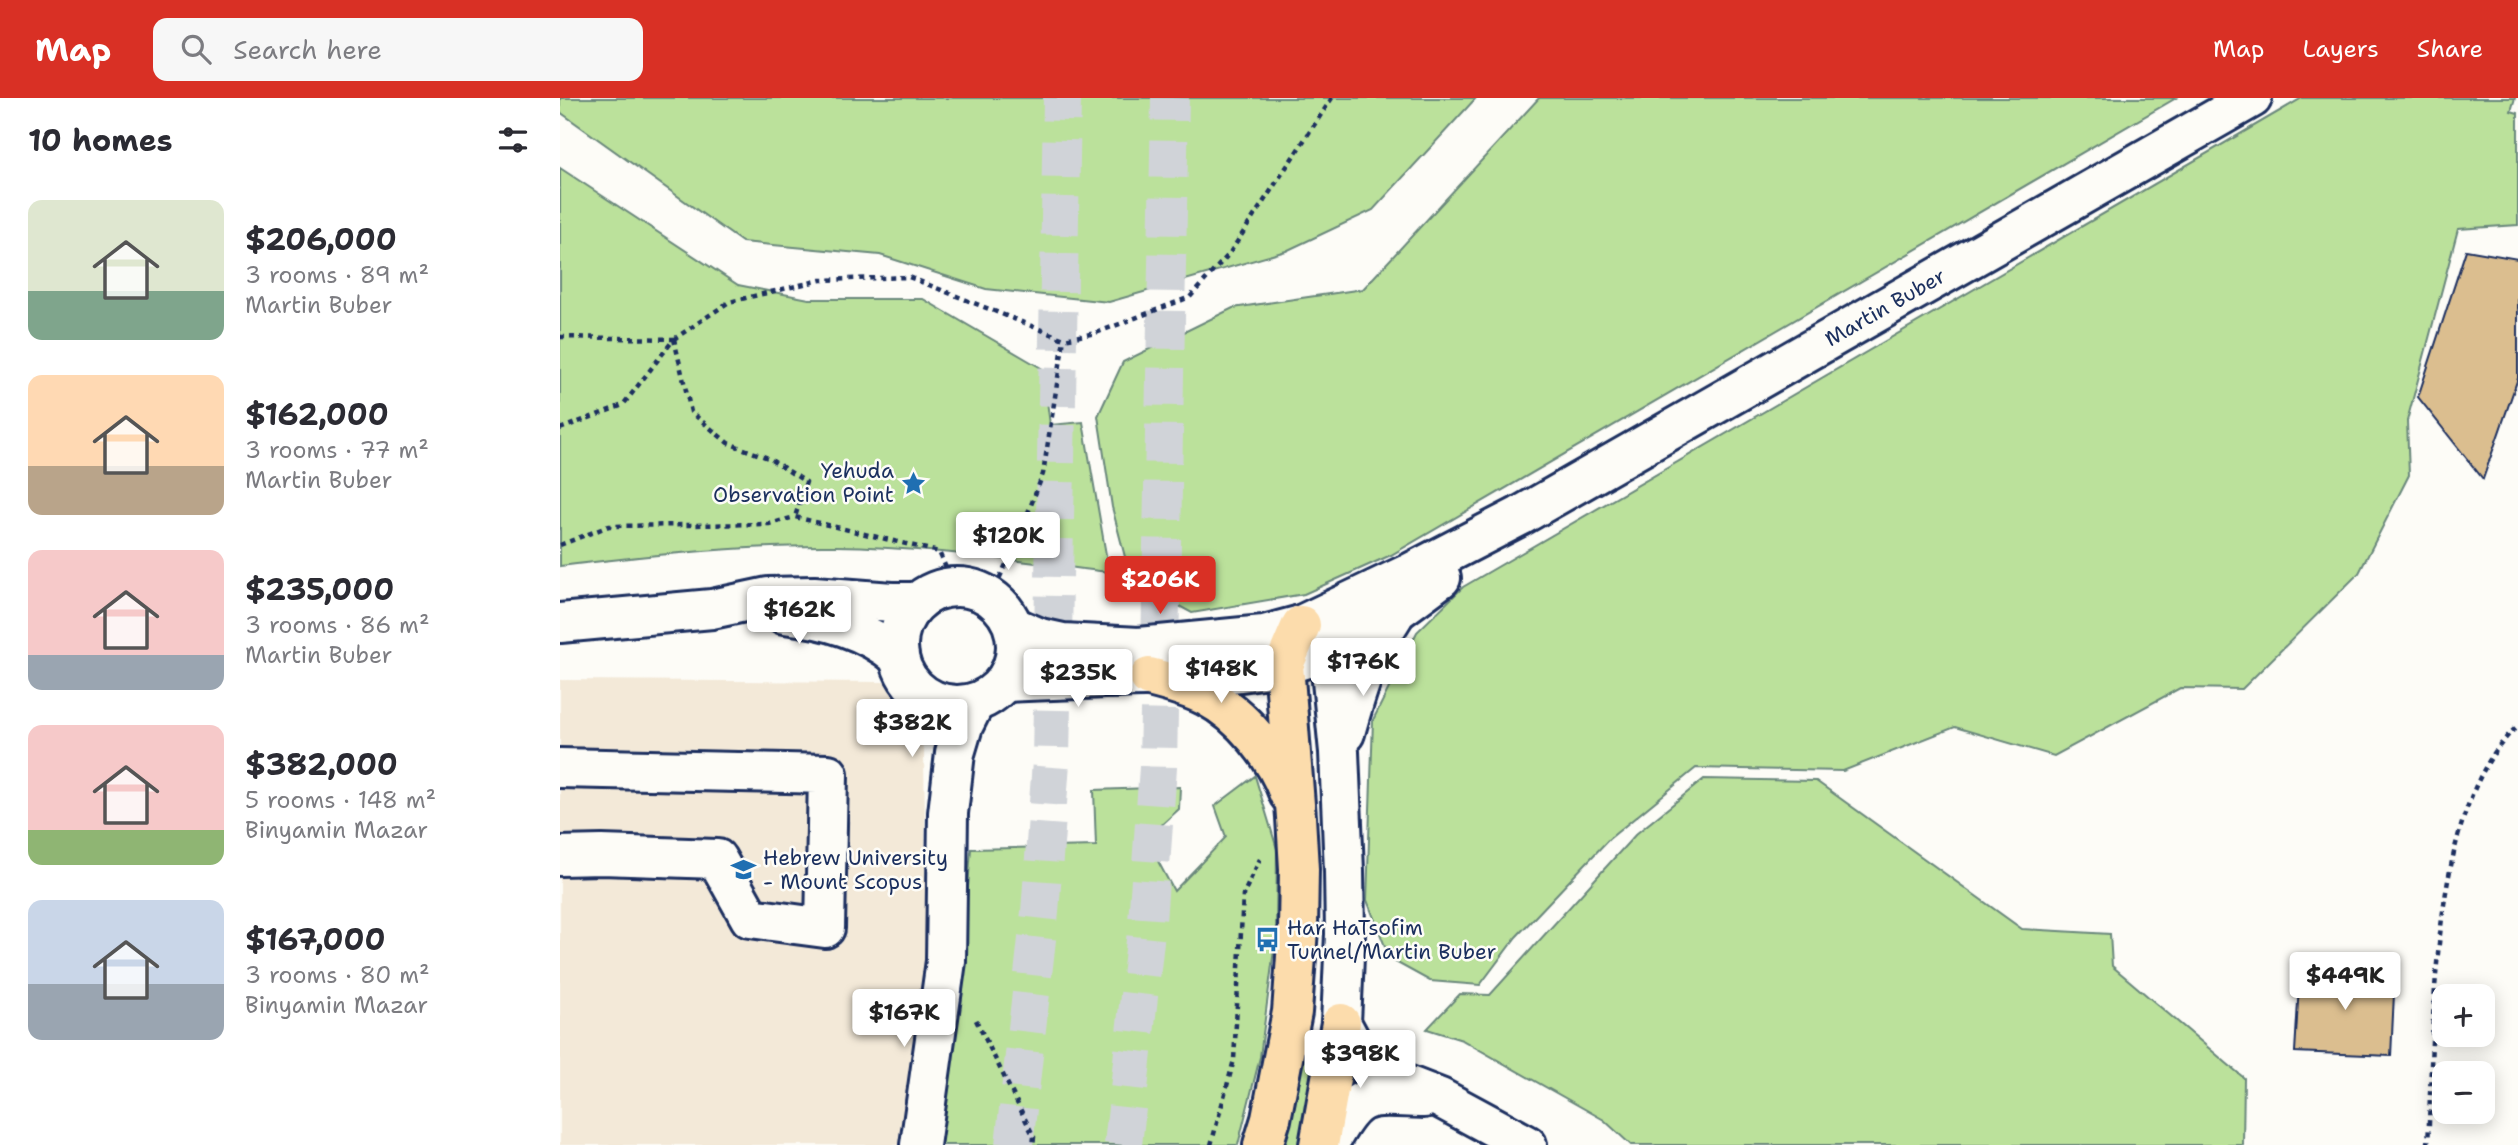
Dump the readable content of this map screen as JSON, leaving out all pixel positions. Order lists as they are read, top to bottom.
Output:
{
  "streets": {
    "street": ["Martin Buber"]
  },
  "places": {
    "place": ["Yehuda Observation Point"],
    "school or university": ["Hebrew University - Mount Scopus"],
    "bus stop": ["Har HaTsofim Tunnel/Martin Buber"]
  },
  "page": {
    "header": "Map",
    "search": "Search here",
    "nav": ["Map", "Layers", "Share"],
    "heading": "10 homes",
    "list": [
      {
        "name": "$206,000",
        "note": "3 rooms · 89 m² · Martin Buber"
      },
      {
        "name": "$162,000",
        "note": "3 rooms · 77 m² · Martin Buber"
      },
      {
        "name": "$235,000",
        "note": "3 rooms · 86 m² · Martin Buber"
      },
      {
        "name": "$382,000",
        "note": "5 rooms · 148 m² · Binyamin Mazar"
      },
      {
        "name": "$167,000",
        "note": "3 rooms · 80 m² · Binyamin Mazar"
      }
    ],
    "price": [
      "$120K",
      "$206K",
      "$162K",
      "$176K",
      "$148K",
      "$235K",
      "$382K",
      "$449K",
      "$167K",
      "$398K"
    ],
    "map_buttons": ["+", "−"]
  }
}
